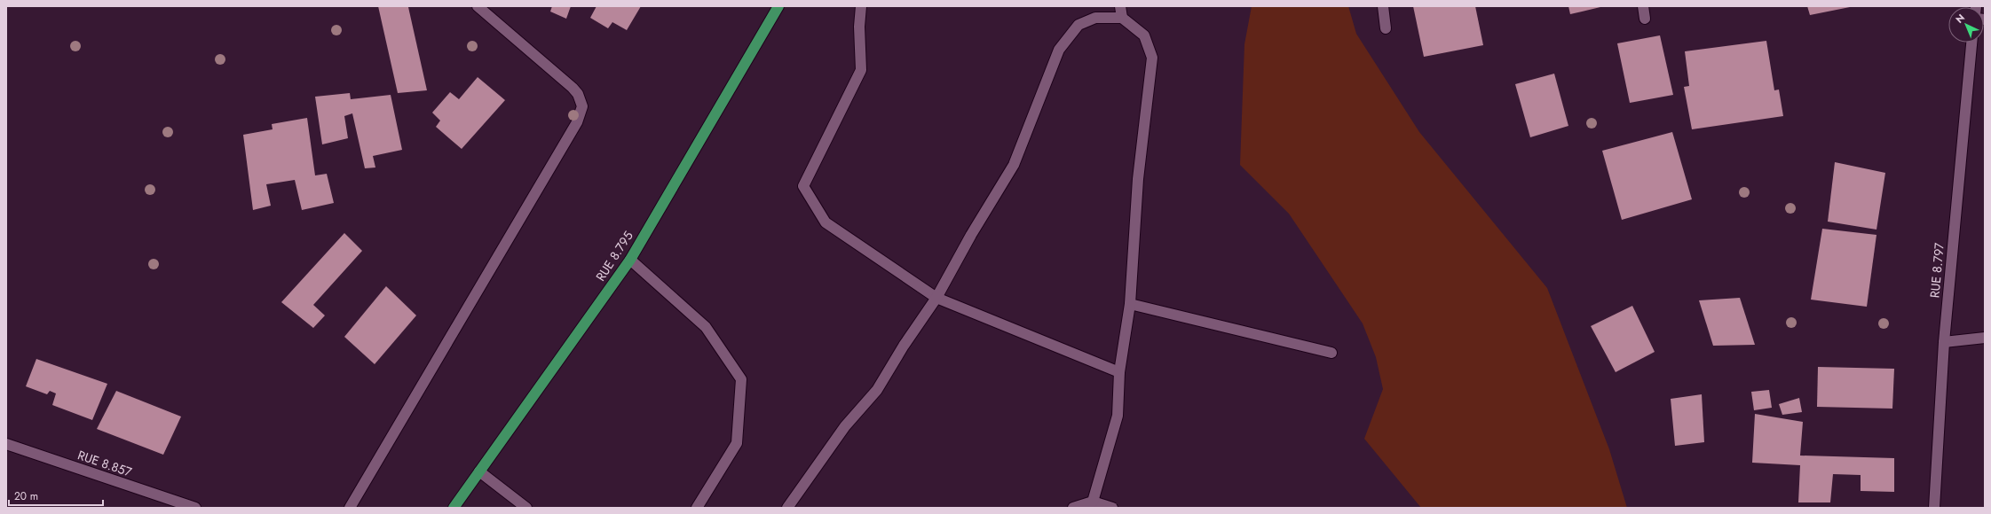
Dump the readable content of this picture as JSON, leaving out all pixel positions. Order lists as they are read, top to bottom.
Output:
{
  "streets": {
    "highway": ["RUE 8.795"],
    "street": ["RUE 8.797", "RUE 8.857"]
  },
  "scale_bar": "20 m",
  "north": "top left"
}
